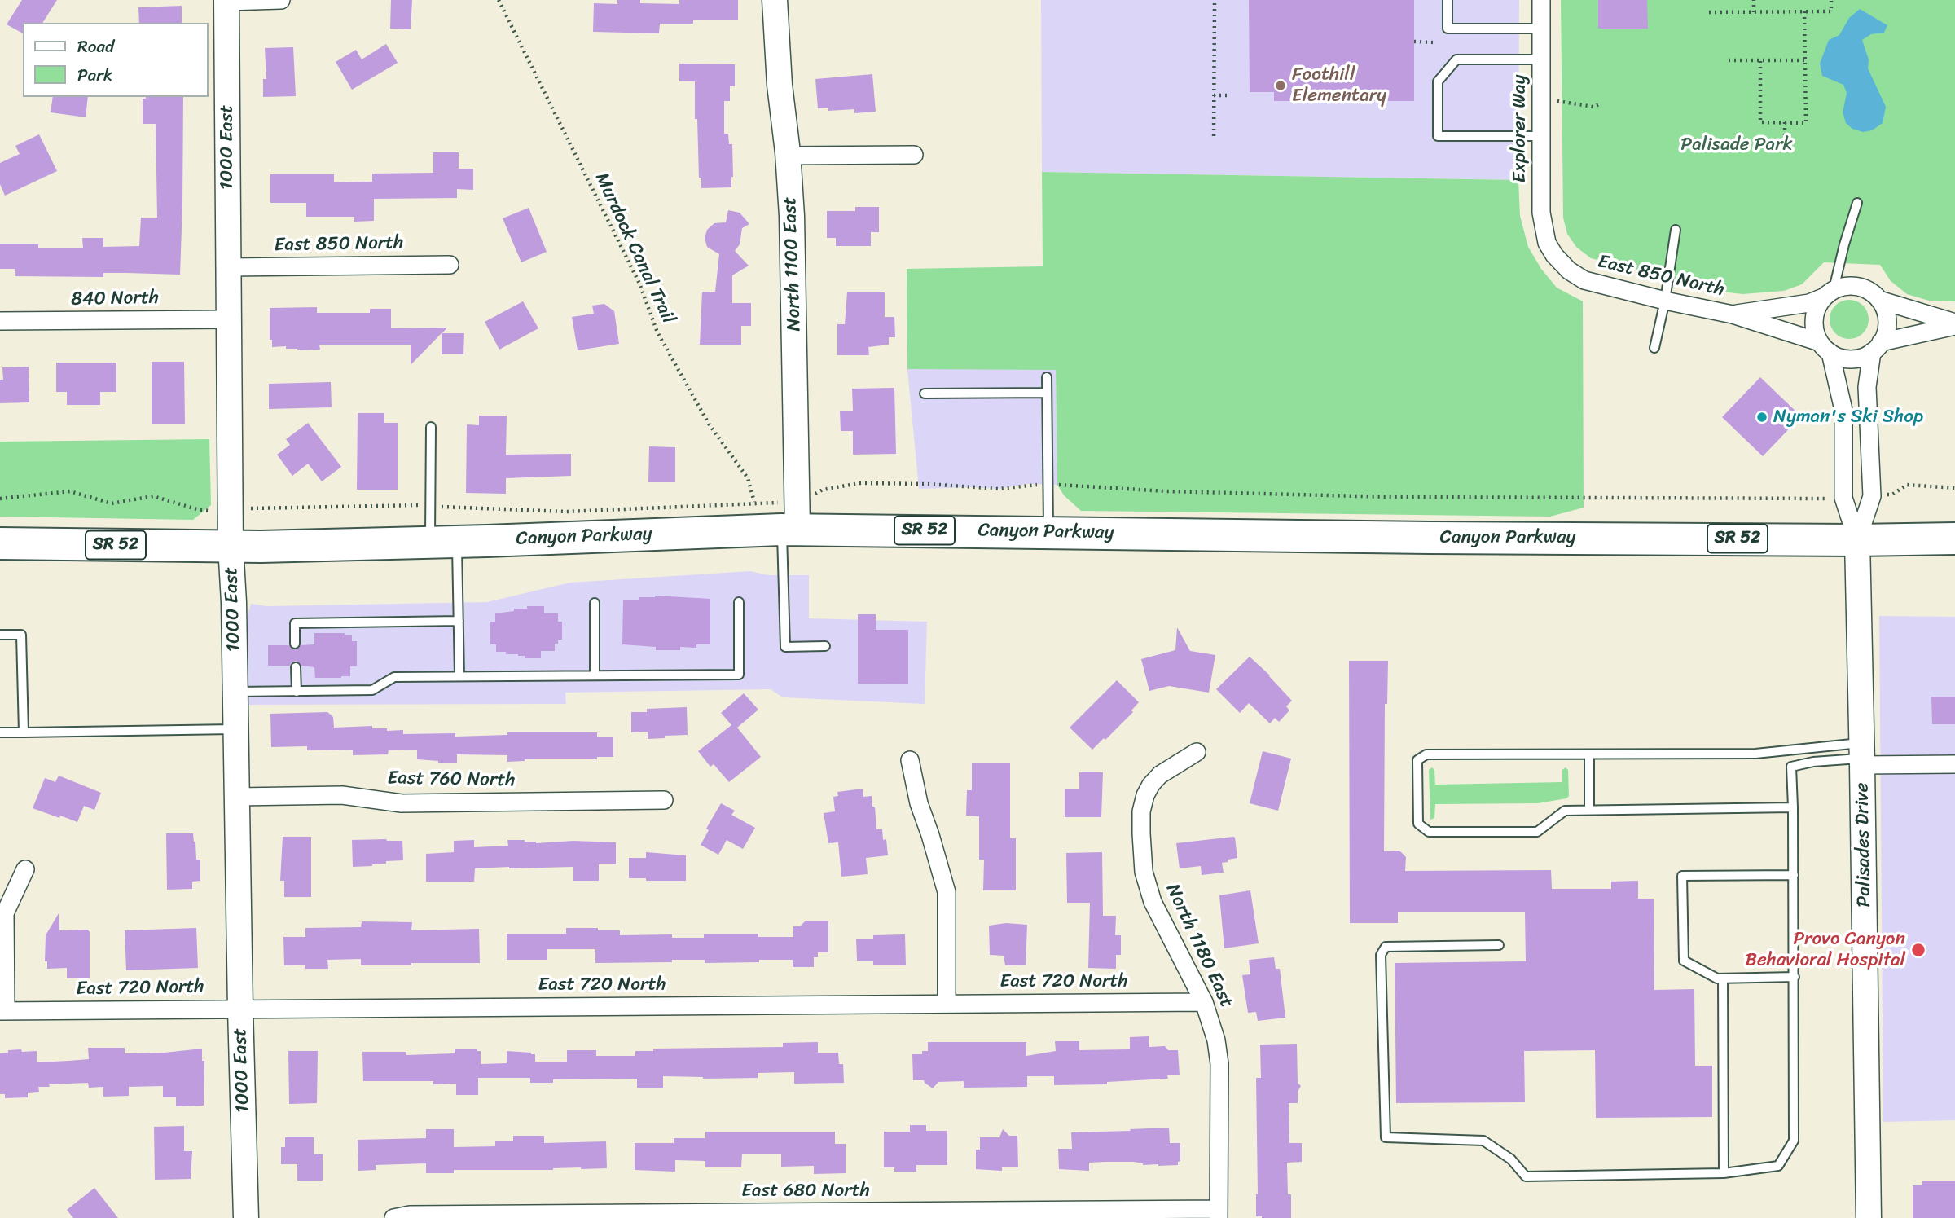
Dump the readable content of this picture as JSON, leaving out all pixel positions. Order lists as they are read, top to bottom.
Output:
{
  "streets": {
    "highway": ["SR 52", "Canyon Parkway"],
    "street": [
      "Explorer Way",
      "1000 East",
      "East 850 North",
      "North 1100 East",
      "840 North",
      "East 760 North",
      "Palisades Drive",
      "North 1180 East",
      "East 720 North",
      "East 680 North"
    ],
    "path": ["Murdock Canal Trail"]
  },
  "crossings": [
    ["Explorer Way", "East 850 North"],
    ["1000 East", "East 850 North"],
    ["1000 East", "840 North"],
    ["1000 East", "Canyon Parkway"],
    ["1000 East", "East 760 North"],
    ["1000 East", "East 720 North"],
    ["East 850 North", "Palisades Drive"],
    ["North 1100 East", "Canyon Parkway"],
    ["Canyon Parkway", "Palisades Drive"],
    ["North 1180 East", "East 720 North"],
    ["North 1180 East", "East 680 North"]
  ],
  "parks": ["Palisade Park"],
  "places": ["Foothill Elementary", "Nyman's Ski Shop", "Provo Canyon Behavioral Hospital"],
  "legend": ["Road", "Park"]
}
